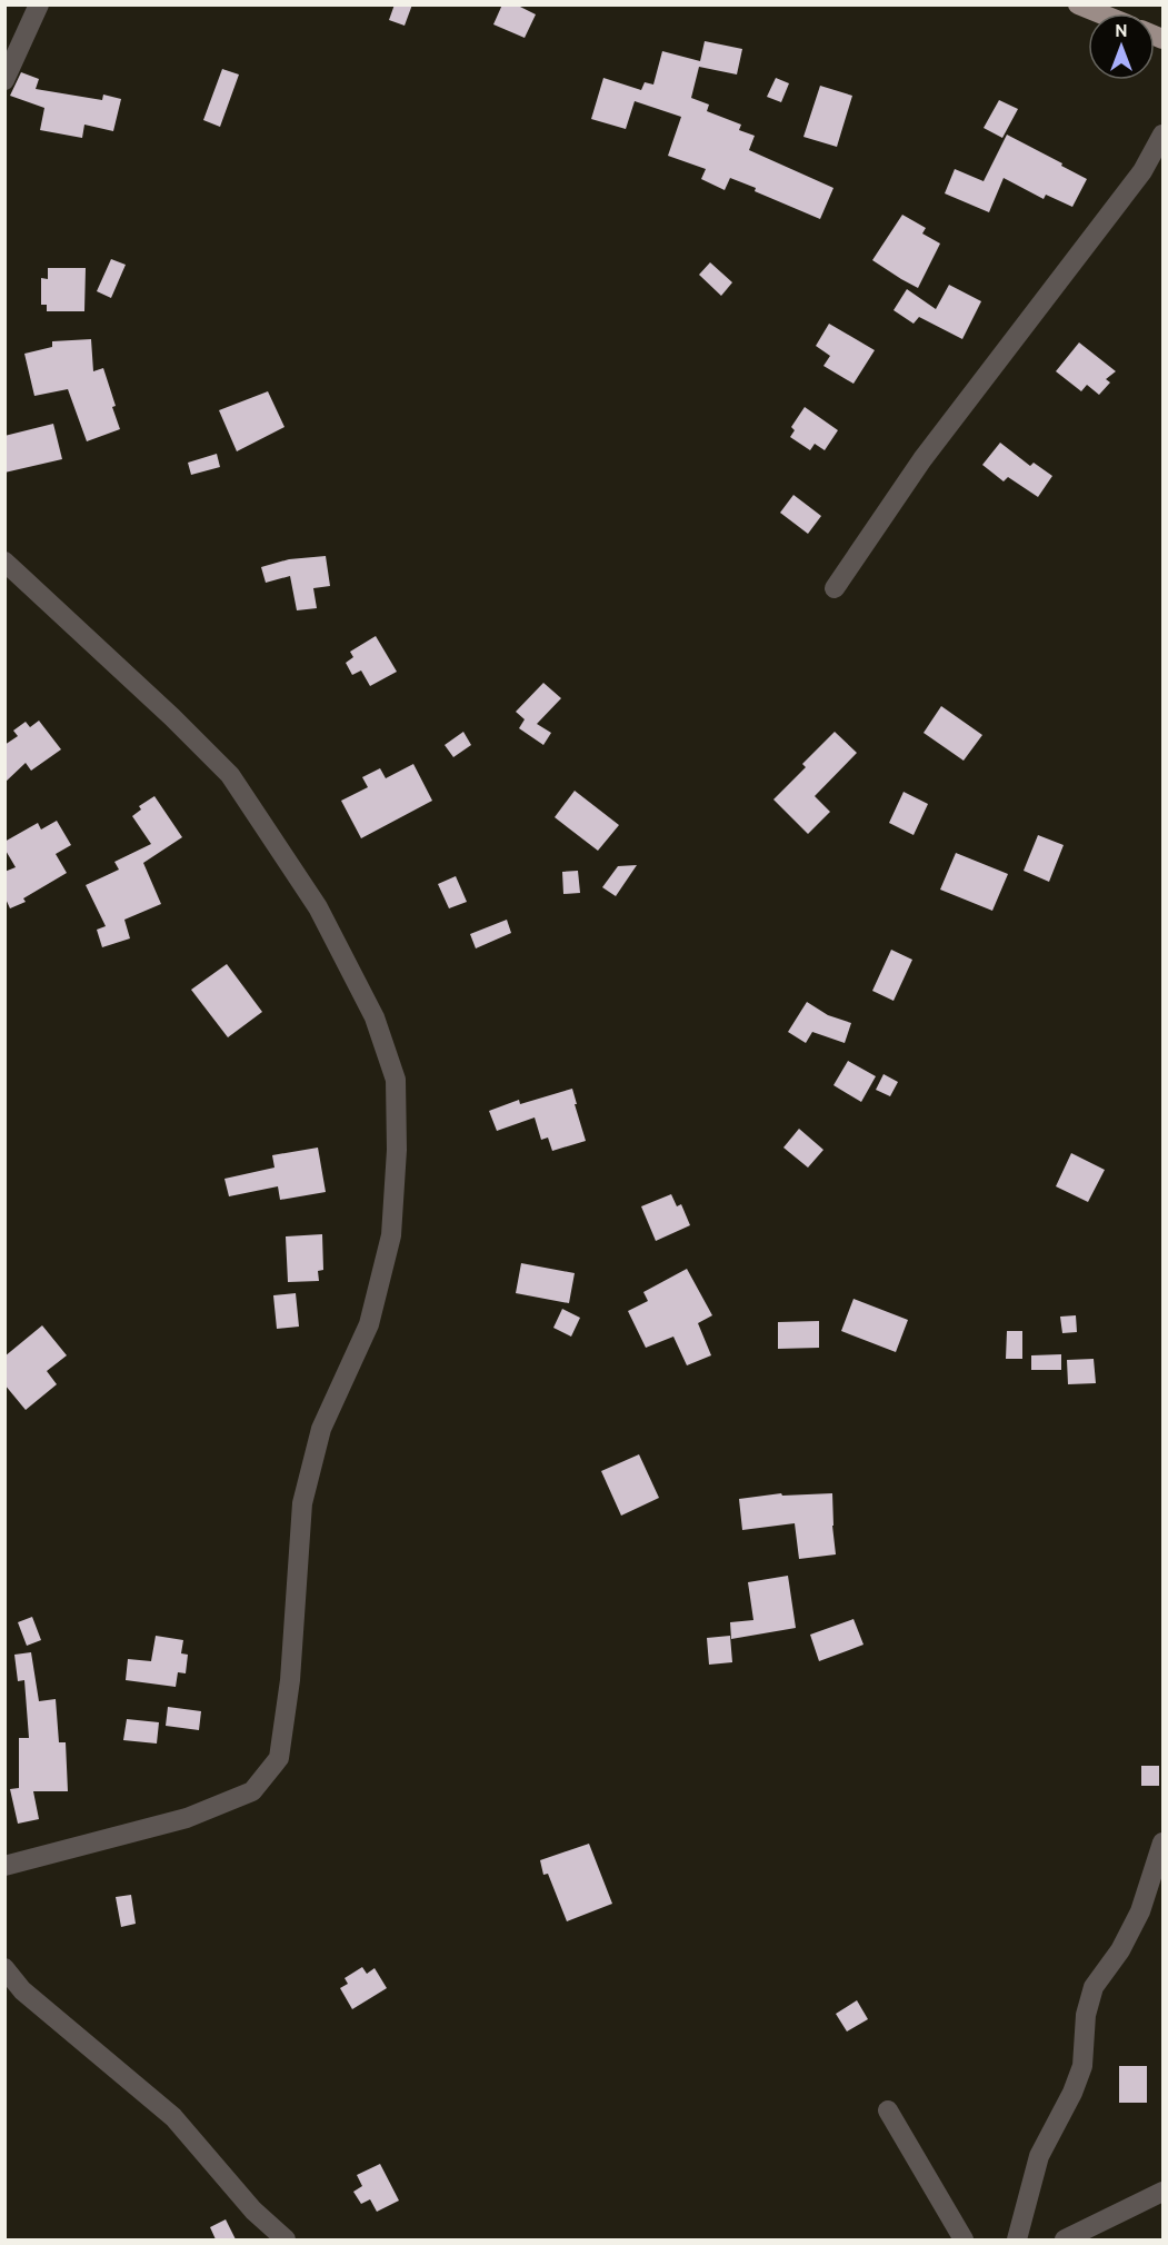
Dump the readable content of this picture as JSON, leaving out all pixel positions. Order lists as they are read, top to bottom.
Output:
{
  "north": "top"
}
